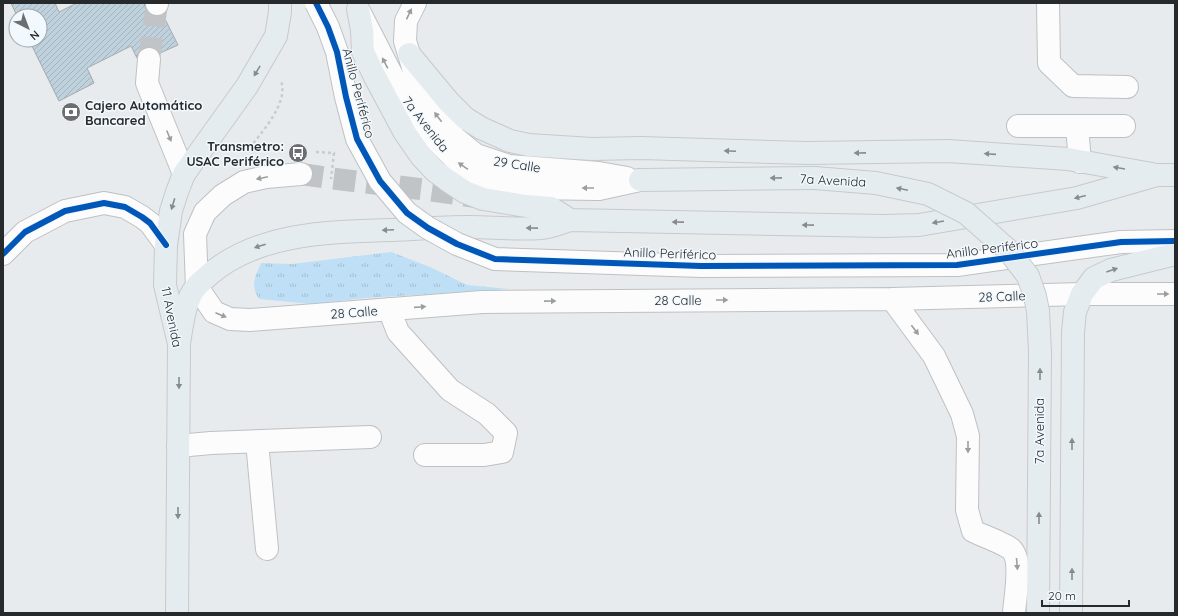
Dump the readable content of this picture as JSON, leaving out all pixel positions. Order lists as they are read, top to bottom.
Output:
{
  "streets": {
    "main road": ["7a Avenida", "11 Avenida"],
    "street": ["Anillo Periférico", "29 Calle", "28 Calle"]
  },
  "crossings": [
    ["7a Avenida", "29 Calle"]
  ],
  "one_way": [
    "7a Avenida",
    "29 Calle",
    "28 Calle",
    "11 Avenida"
  ],
  "places": {
    "bank": ["Cajero Automático Bancared"],
    "bus stop": ["Transmetro: USAC Periférico"]
  },
  "scale_bar": "20 m",
  "north": "bottom right"
}
